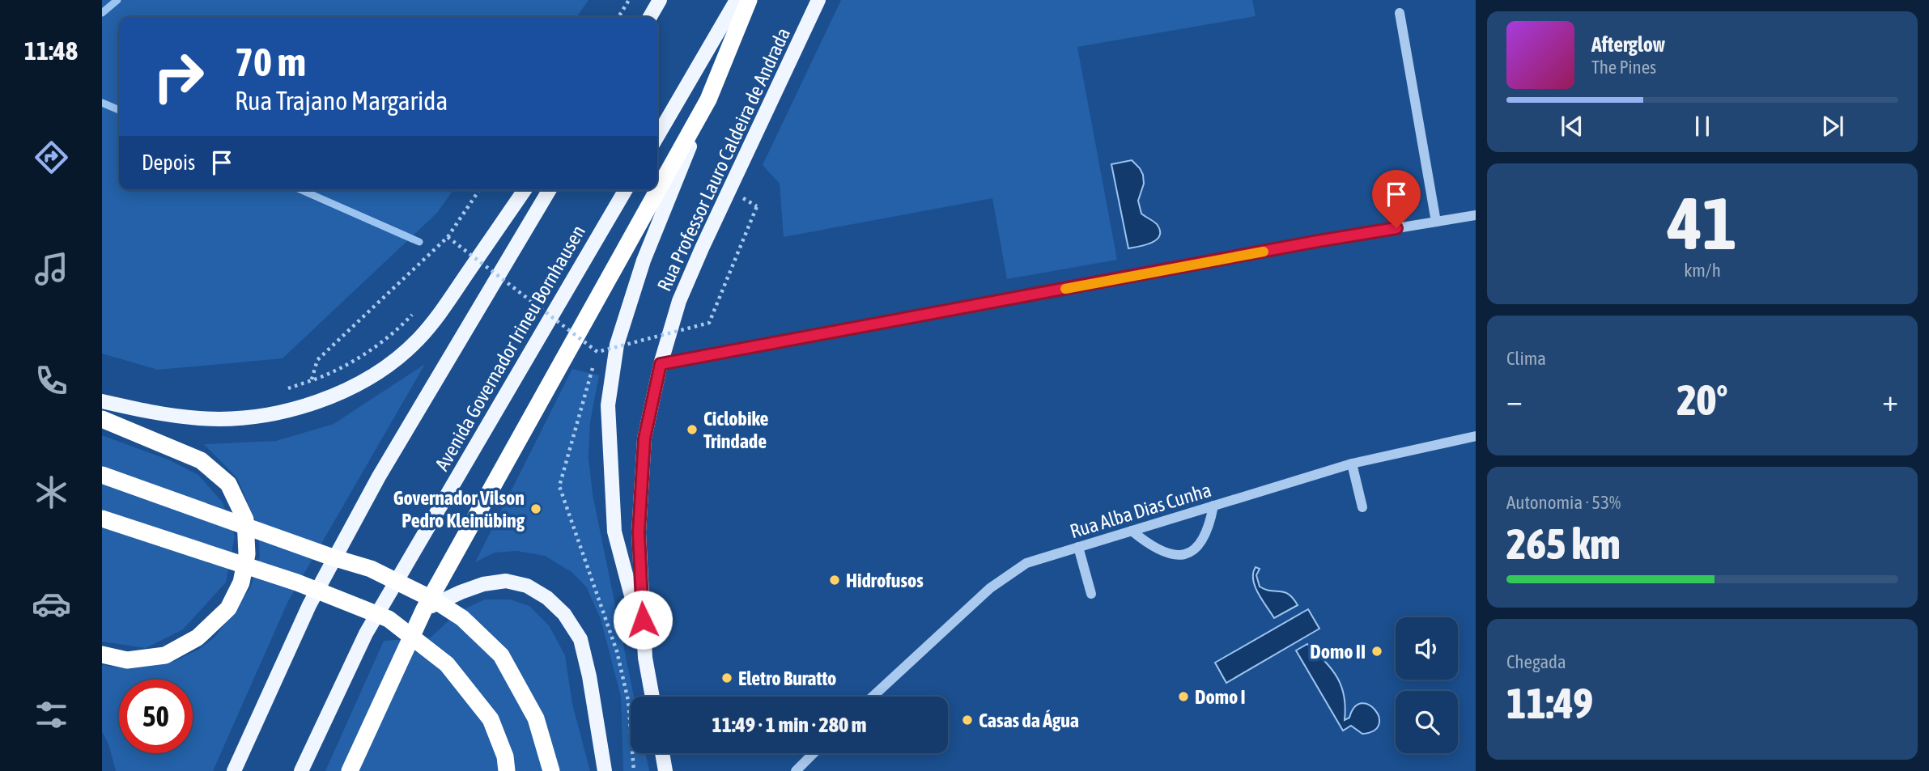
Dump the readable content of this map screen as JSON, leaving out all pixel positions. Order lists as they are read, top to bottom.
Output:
{
  "streets": {
    "main road": ["Rua Professor Lauro Caldeira de Andrada", "Avenida Governador Irineu Bornhausen"],
    "street": ["Rua Alba Dias Cunha"]
  },
  "places": [
    "Ciclobike Trindade",
    "Governador Vilson Pedro Kleinübing",
    "Hidrofusos",
    "Domo II",
    "Eletro Buratto",
    "Domo I",
    "Casas da Água"
  ],
  "page": {
    "tabs": "11:48",
    "turn": ["70 m", "Rua Trajano Margarida"],
    "song": ["Afterglow", "The Pines"],
    "then": "Depois",
    "tile": [
      ["41", "km/h"],
      "Clima",
      ["Autonomia · 53%", "265 km"],
      ["Chegada", "11:49"]
    ],
    "heat": ["−", "20°", "+"],
    "limit": "50",
    "trip": "11:49 · 1 min · 280 m"
  }
}
